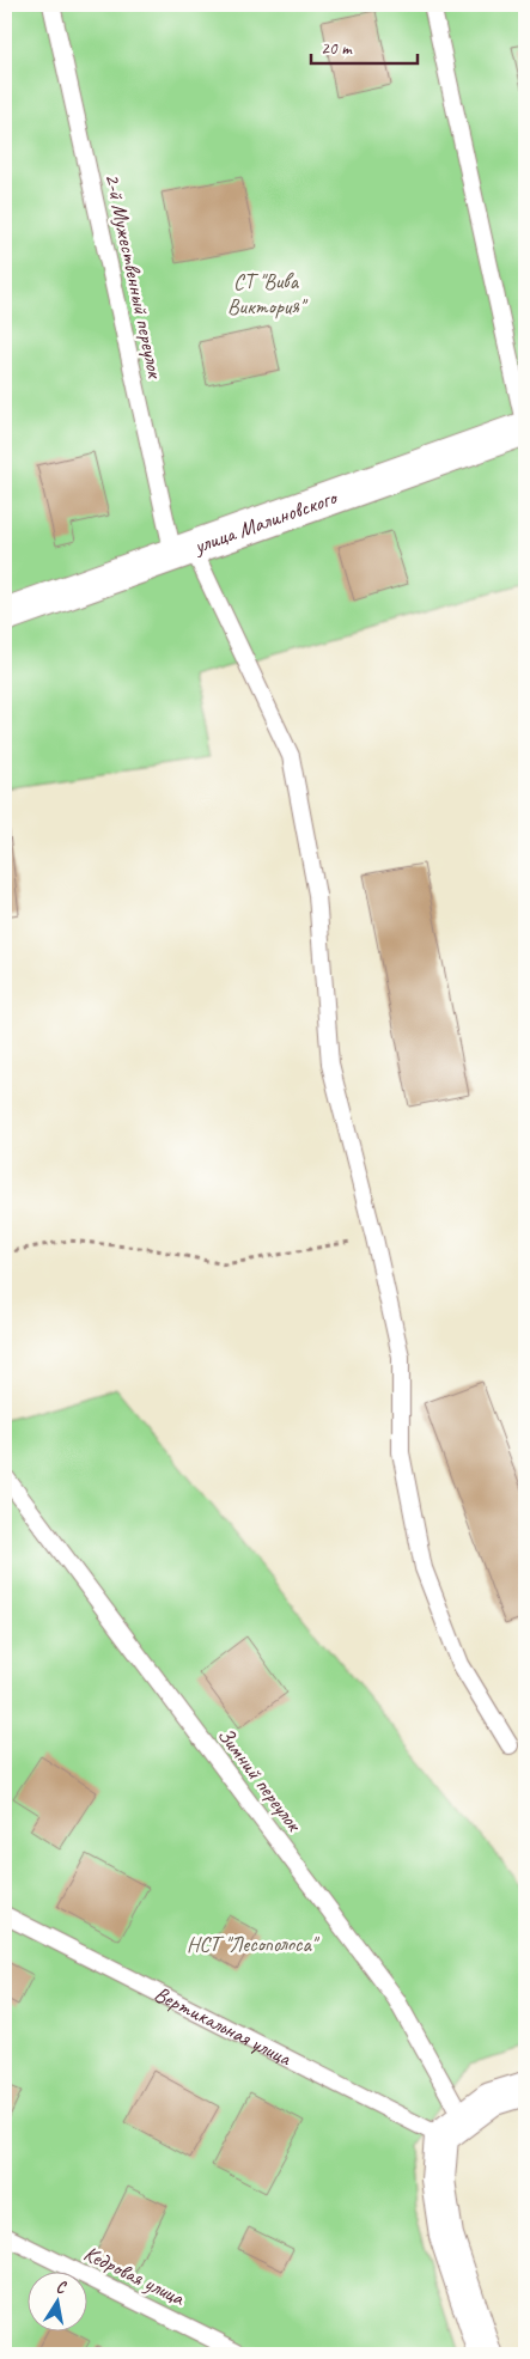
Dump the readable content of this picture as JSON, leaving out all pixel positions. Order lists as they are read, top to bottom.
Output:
{
  "streets": {
    "street": ["улица Малиновского"],
    "lane": [
      "2-й Мужественный переулок",
      "Зимний переулок",
      "Вертикальная улица",
      "Кедровая улица"
    ]
  },
  "crossings": [
    ["2-й Мужественный переулок", "улица Малиновского"],
    ["Зимний переулок", "Вертикальная улица"]
  ],
  "parks": ["СТ \"Вива Виктория\"", "НСТ \"Лесополоса\""],
  "scale_bar": "20 m",
  "north": "top"
}
